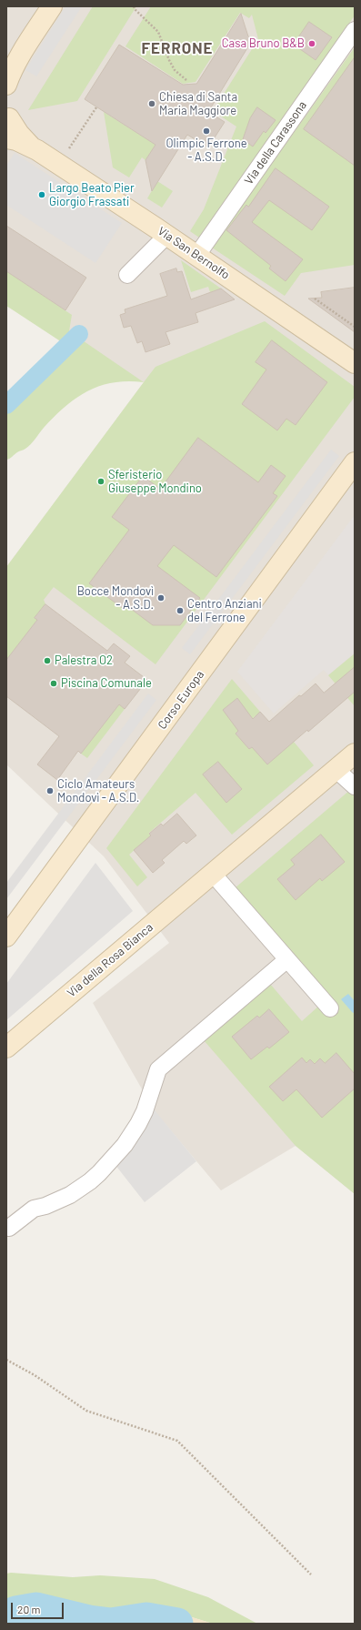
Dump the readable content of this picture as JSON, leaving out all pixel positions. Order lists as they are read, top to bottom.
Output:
{
  "streets": {
    "street": [
      "Via della Carassona",
      "Via San Bernolfo",
      "Corso Europa",
      "Via della Rosa Bianca"
    ]
  },
  "crossings": [
    ["Via della Carassona", "Via San Bernolfo"]
  ],
  "districts": ["FERRONE"],
  "places": [
    "Casa Bruno B&B",
    "Chiesa di Santa Maria Maggiore",
    "Olimpic Ferrone - A.S.D.",
    "Largo Beato Pier Giorgio Frassati",
    "Sferisterio Giuseppe Mondino",
    "Bocce Mondovì - A.S.D.",
    "Centro Anziani del Ferrone",
    "Palestra O2",
    "Piscina Comunale",
    "Ciclo Amateurs Mondovì - A.S.D."
  ],
  "scale_bar": "20 m"
}
